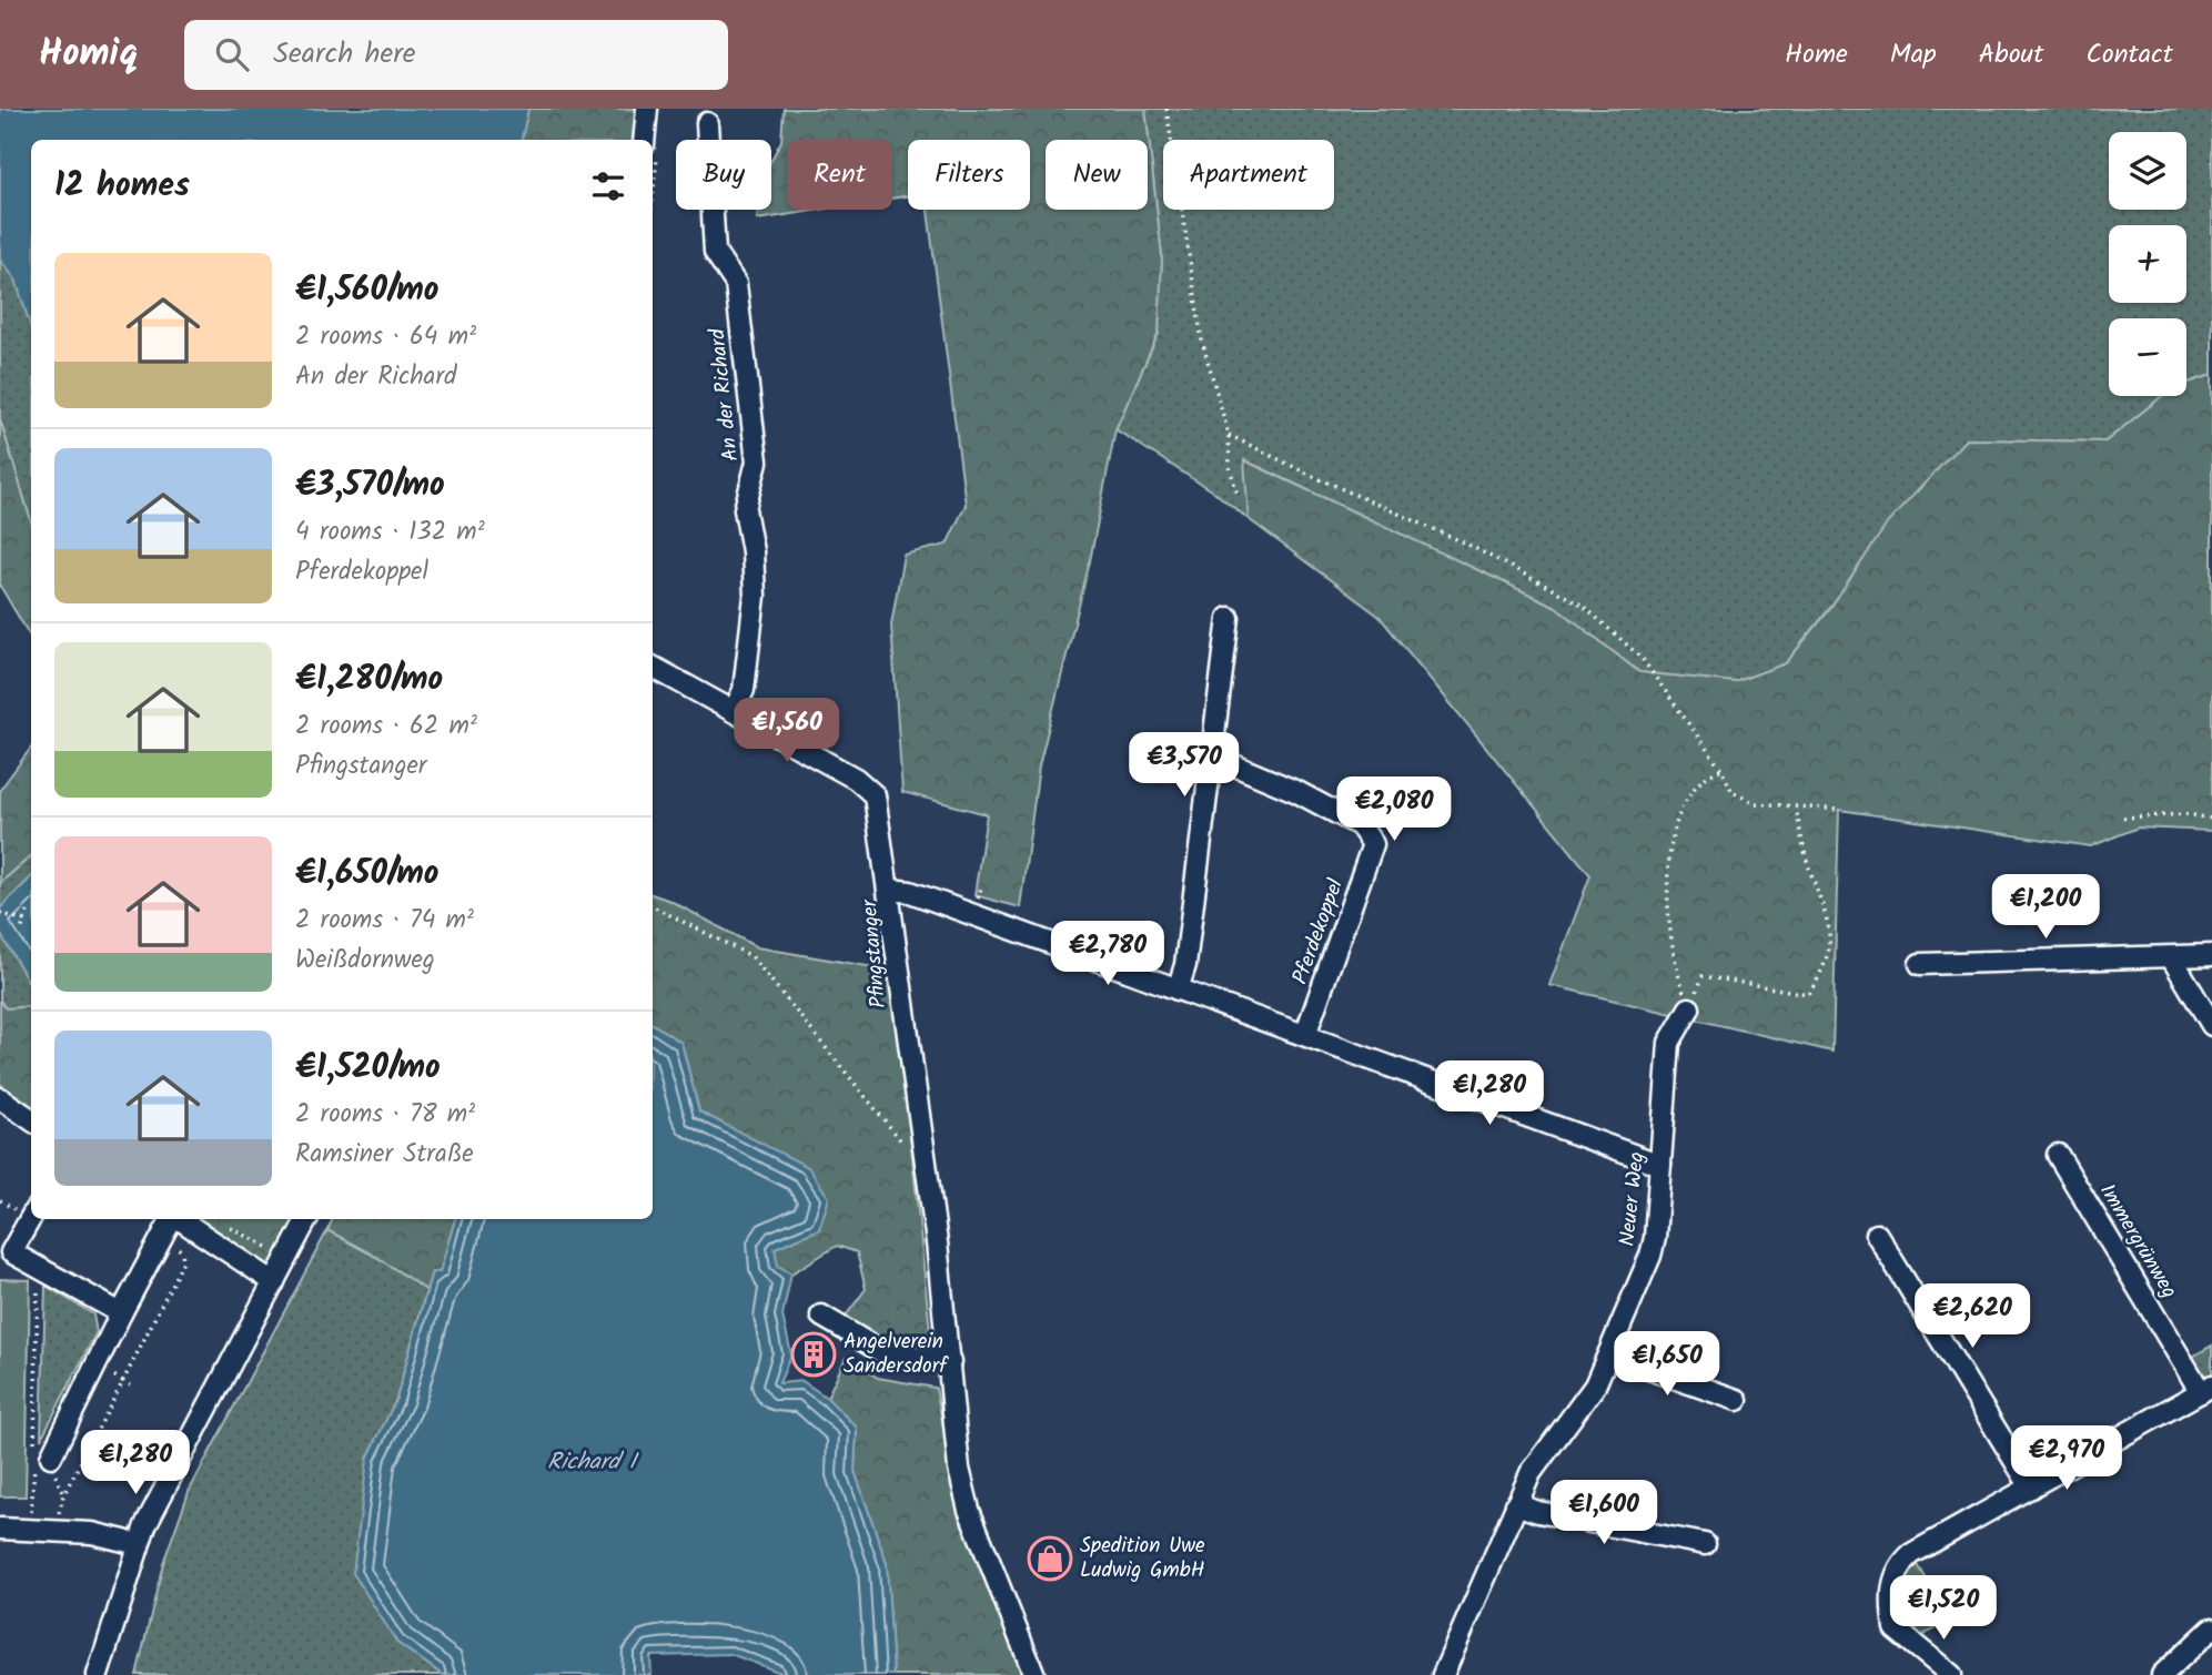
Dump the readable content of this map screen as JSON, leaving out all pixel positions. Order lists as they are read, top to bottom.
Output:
{
  "streets": {
    "street": [
      "An der Richard",
      "Pferdekoppel",
      "Pfingstanger",
      "Neuer Weg",
      "Immergrünweg"
    ]
  },
  "crossings": [
    ["Pferdekoppel", "Pfingstanger"],
    ["Pfingstanger", "Neuer Weg"]
  ],
  "water": ["Richard I"],
  "places": {
    "building": ["Angelverein Sandersdorf"],
    "shop": ["Spedition Uwe Ludwig GmbH"]
  },
  "page": {
    "header": "Homiq",
    "search": "Search here",
    "nav": [
      "Home",
      "Map",
      "About",
      "Contact"
    ],
    "map_buttons": ["+", "−"],
    "chip": [
      "Buy",
      "Rent",
      "Filters",
      "New",
      "Apartment"
    ],
    "heading": "12 homes",
    "list": [
      {
        "name": "€1,560/mo",
        "note": "2 rooms · 64 m² · An der Richard"
      },
      {
        "name": "€3,570/mo",
        "note": "4 rooms · 132 m² · Pferdekoppel"
      },
      {
        "name": "€1,280/mo",
        "note": "2 rooms · 62 m² · Pfingstanger"
      },
      {
        "name": "€1,650/mo",
        "note": "2 rooms · 74 m² · Weißdornweg"
      },
      {
        "name": "€1,520/mo",
        "note": "2 rooms · 78 m² · Ramsiner Straße"
      }
    ],
    "price": [
      "€1,560",
      "€3,570",
      "€2,080",
      "€1,200",
      "€2,780",
      "€1,280",
      "€2,620",
      "€1,650",
      "€2,970",
      "€1,280",
      "€1,600",
      "€1,520"
    ]
  }
}
